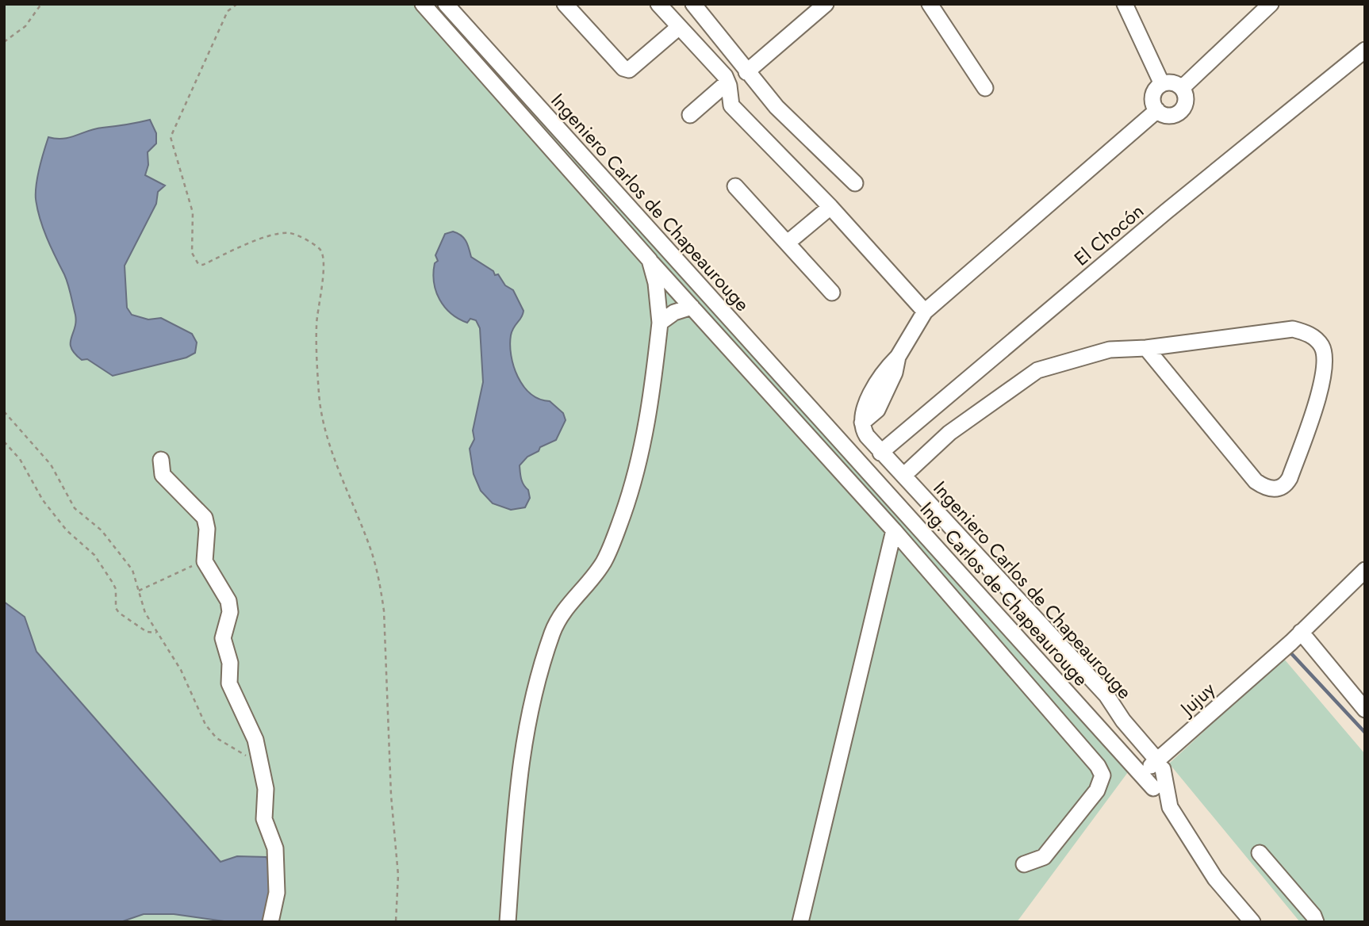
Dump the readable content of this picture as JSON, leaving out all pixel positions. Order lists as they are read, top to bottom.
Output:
{
  "streets": {
    "street": [
      "Ingeniero Carlos de Chapeaurouge",
      "El Chocón",
      "Ing. Carlos de Chapeaurouge",
      "Jujuy"
    ]
  },
  "crossings": [
    ["Ingeniero Carlos de Chapeaurouge", "El Chocón"],
    ["Ingeniero Carlos de Chapeaurouge", "Ing. Carlos de Chapeaurouge"],
    ["Ingeniero Carlos de Chapeaurouge", "Jujuy"],
    ["Ing. Carlos de Chapeaurouge", "Jujuy"]
  ]
}
